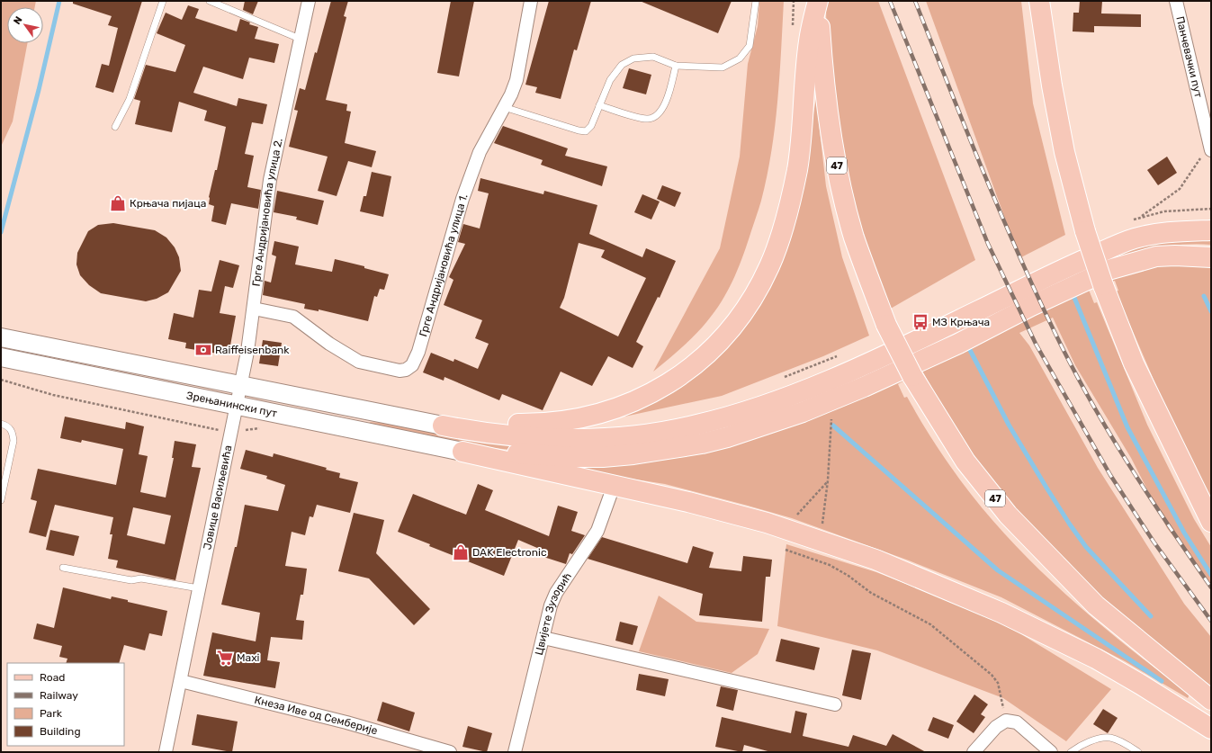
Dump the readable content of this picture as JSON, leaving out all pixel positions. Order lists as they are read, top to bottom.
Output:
{
  "streets": {
    "main road": ["47", "Зрењанински пут"],
    "street": [
      "Панчевачки пут",
      "Грге Андријановића улица 2.",
      "Грге Андријановића улица 1.",
      "Јовице Васиљевића",
      "Цвијете Зузорић",
      "Кнеза Иве од Семберије"
    ]
  },
  "crossings": [
    ["Грге Андријановића улица 2.", "Грге Андријановића улица 1."],
    ["Грге Андријановића улица 2.", "Зрењанински пут"],
    ["Грге Андријановића улица 2.", "Јовице Васиљевића"],
    ["Зрењанински пут", "Јовице Васиљевића"],
    ["Јовице Васиљевића", "Кнеза Иве од Семберије"]
  ],
  "places": {
    "shop": ["Крњача пијаца", "DAK Electronic"],
    "bus stop": ["МЗ Крњача"],
    "bank": ["Raiffeisenbank"],
    "supermarket": ["Maxi"]
  },
  "legend": [
    "Road",
    "Railway",
    "Park",
    "Building"
  ],
  "north": "top left"
}
